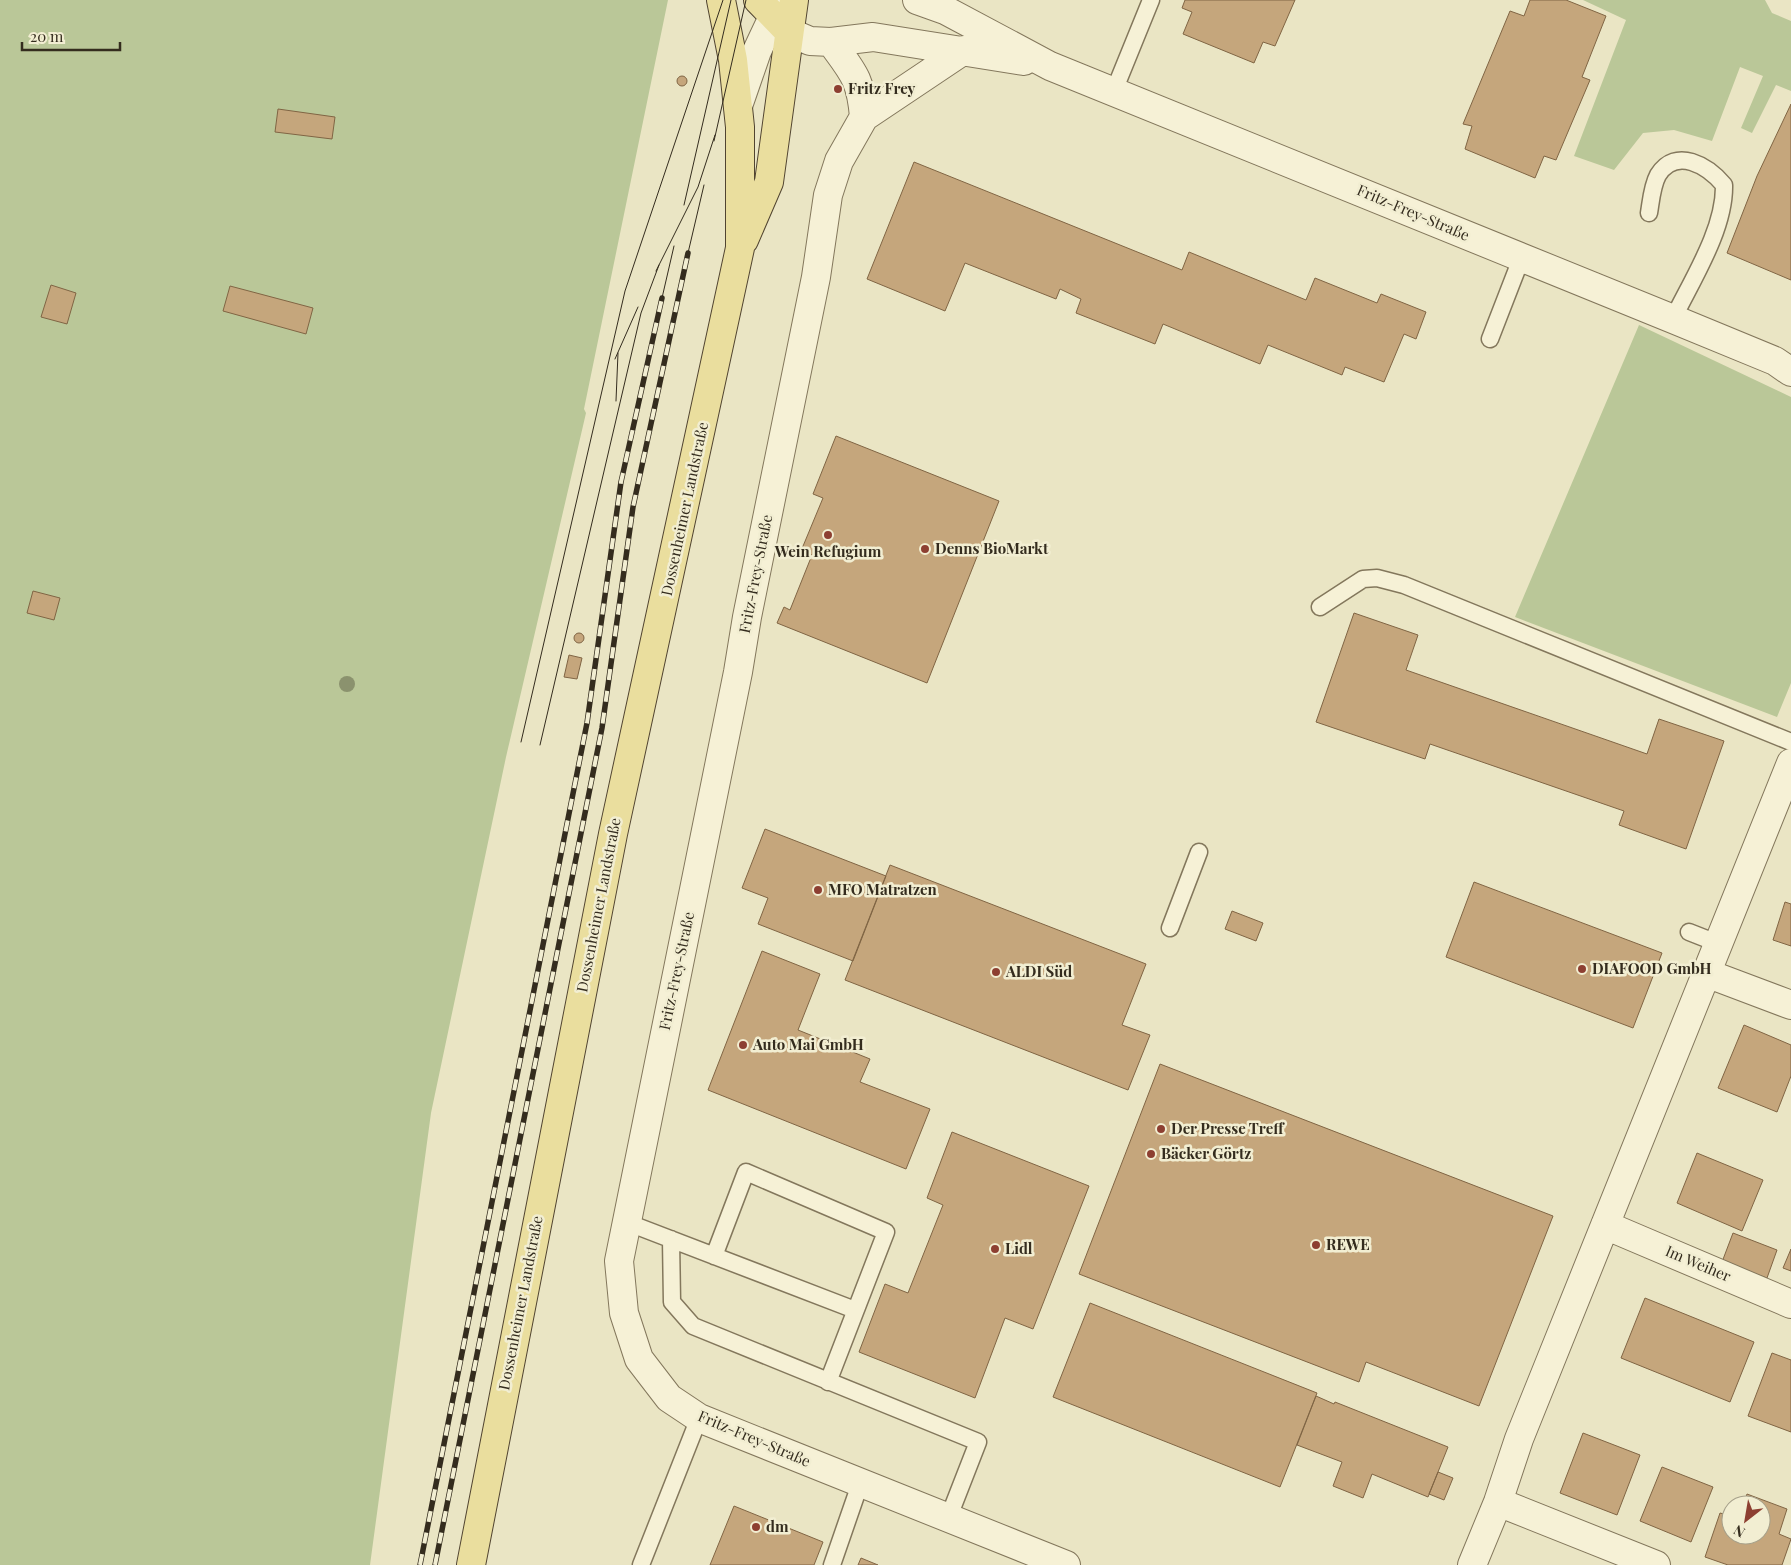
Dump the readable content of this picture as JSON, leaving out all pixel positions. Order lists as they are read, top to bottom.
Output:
{
  "streets": {
    "main road": ["Dossenheimer Landstraße"],
    "street": ["Fritz-Frey-Straße", "Im Weiher"]
  },
  "crossings": [
    ["Fritz-Frey-Straße", "Dossenheimer Landstraße"]
  ],
  "places": [
    "Fritz Frey",
    "Wein Refugium",
    "Denns BioMarkt",
    "MFO Matratzen",
    "DIAFOOD GmbH",
    "ALDI Süd",
    "Auto Mai GmbH",
    "Der Presse Treff",
    "Bäcker Görtz",
    "REWE",
    "Lidl",
    "dm"
  ],
  "scale_bar": "20 m",
  "north": "bottom left"
}
